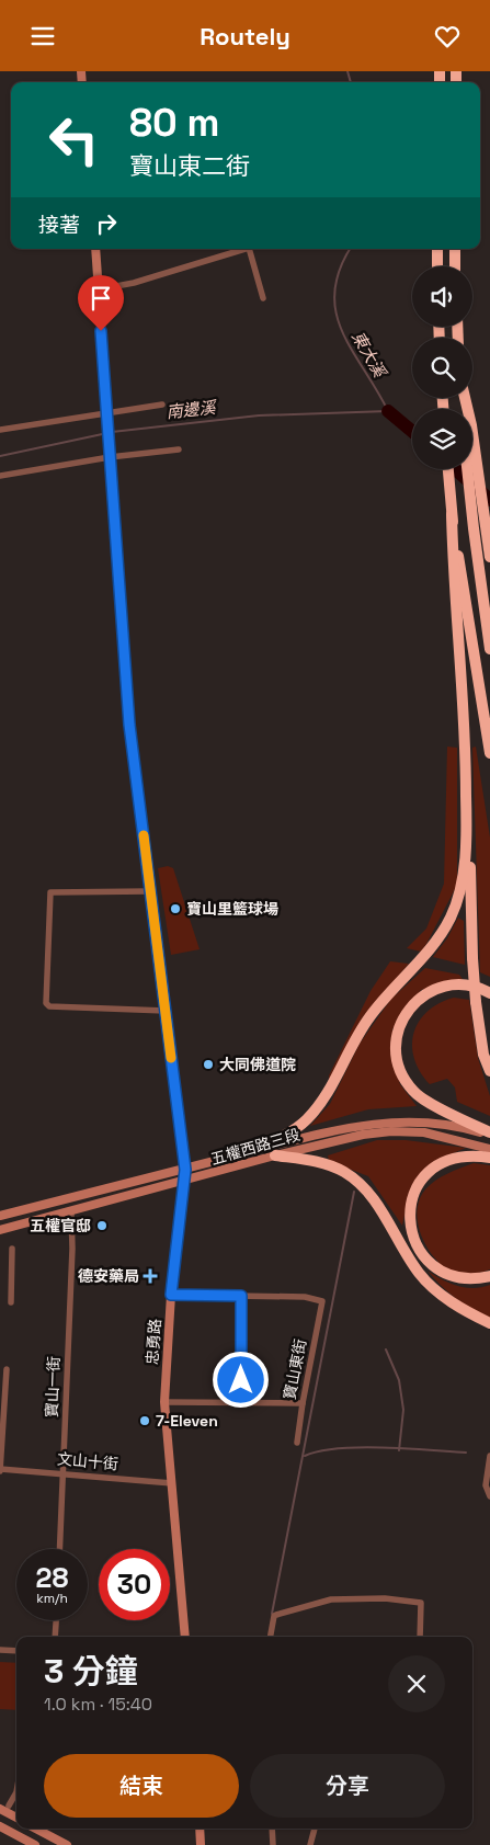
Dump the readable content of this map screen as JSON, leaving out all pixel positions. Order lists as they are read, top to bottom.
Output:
{
  "streets": {
    "main road": ["五權西路三段", "忠勇路"],
    "street": ["寶山東街", "寶山一街", "文山十街"]
  },
  "crossings": [
    ["五權西路三段", "忠勇路"],
    ["五權西路三段", "寶山一街"],
    ["忠勇路", "文山十街"],
    ["寶山一街", "文山十街"]
  ],
  "water": ["東大溪", "南邊溪"],
  "places": {
    "other": [
      "寶山里籃球場",
      "大同佛道院",
      "五權官邸",
      "7-Eleven"
    ],
    "health": ["德安藥局"]
  },
  "page": {
    "header": "Routely",
    "turn": ["80 m", "寶山東二街"],
    "then": "接著",
    "speed": "28 km/h",
    "limit": "30",
    "heading": ["3 分鐘", "1.0 km · 15:40"],
    "buttons": ["結束", "分享"]
  }
}
